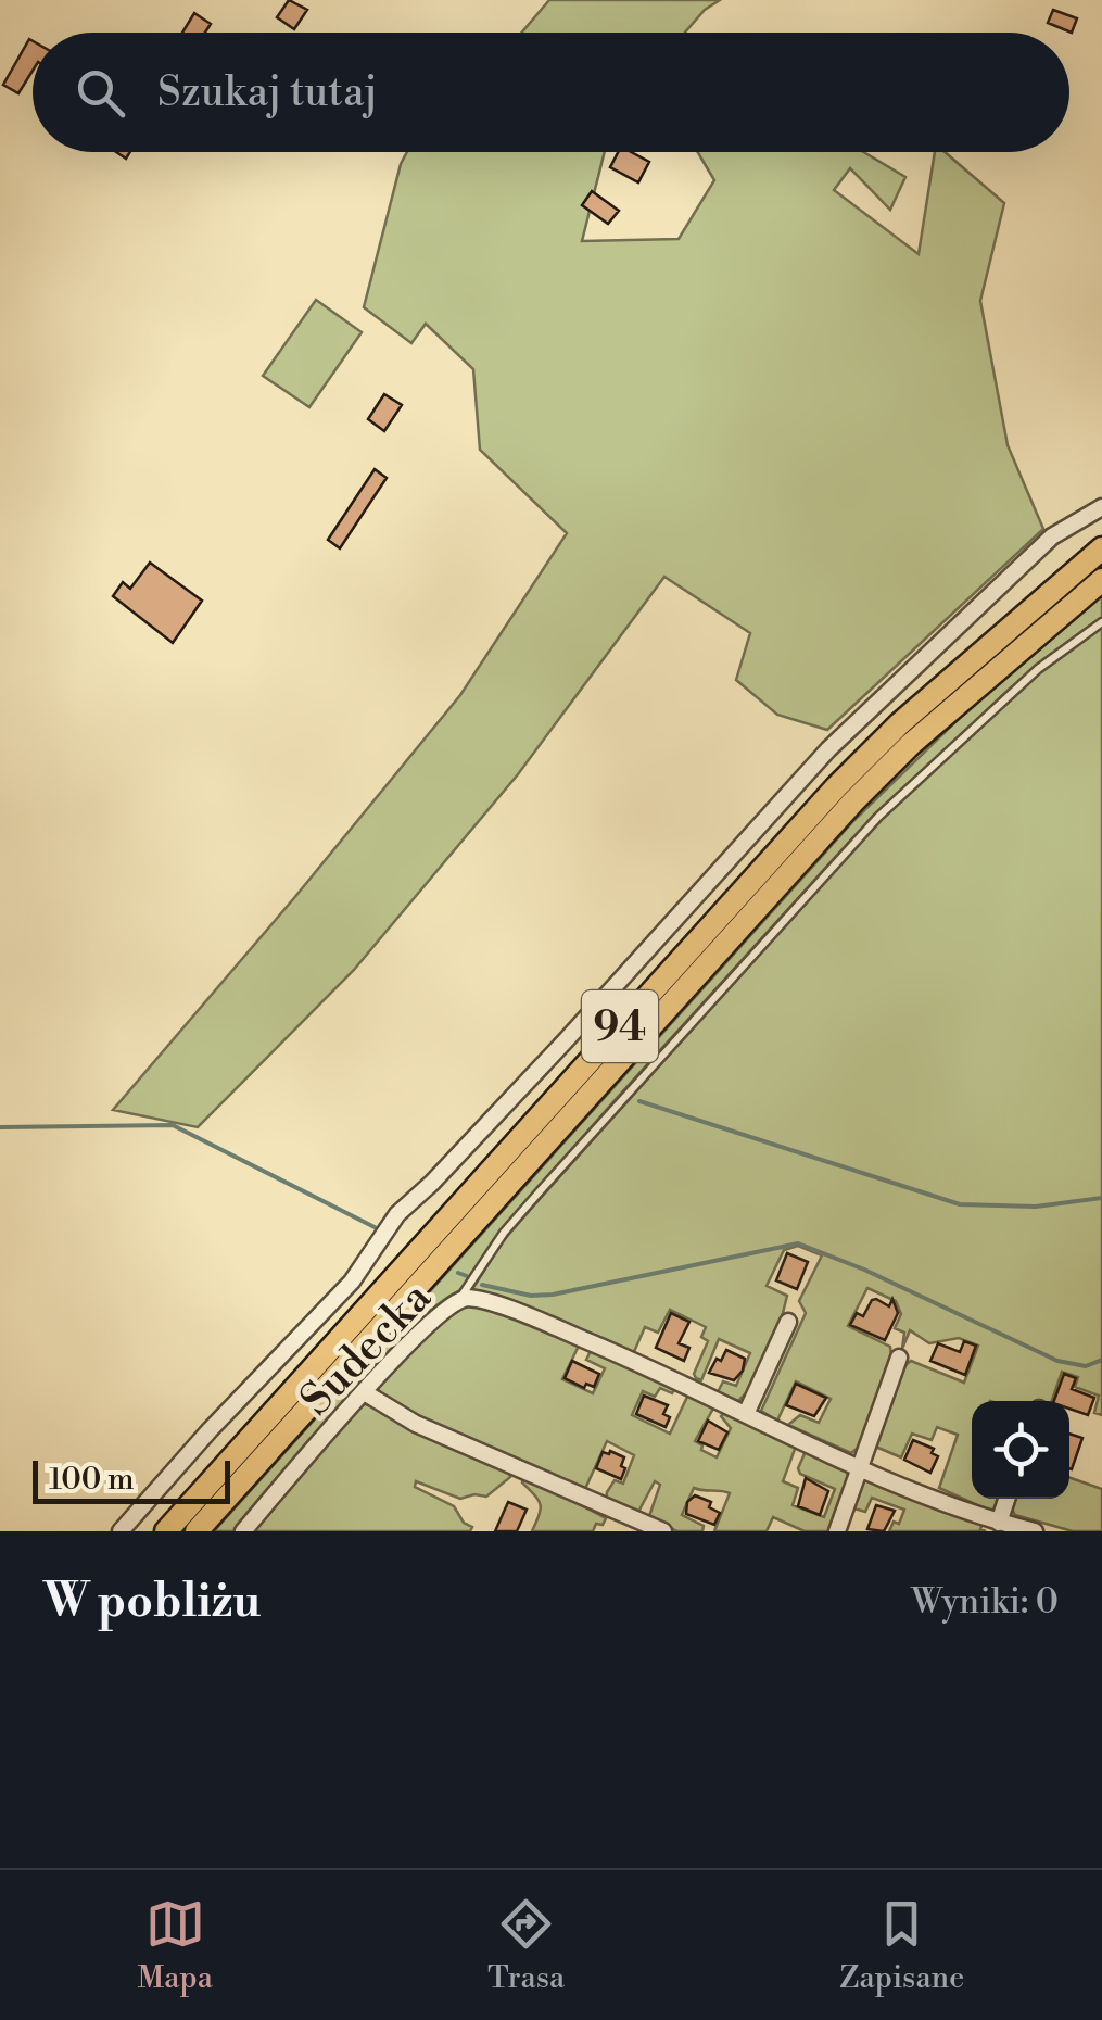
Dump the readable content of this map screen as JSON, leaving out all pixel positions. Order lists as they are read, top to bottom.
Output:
{
  "streets": {
    "main road": ["94"],
    "street": ["Sudecka"]
  },
  "scale_bar": "100 m",
  "page": {
    "search": "Szukaj tutaj",
    "scale": "100 m",
    "heading": ["W pobliżu", "Wyniki: 0"],
    "nav": ["Mapa", "Trasa", "Zapisane"]
  }
}
